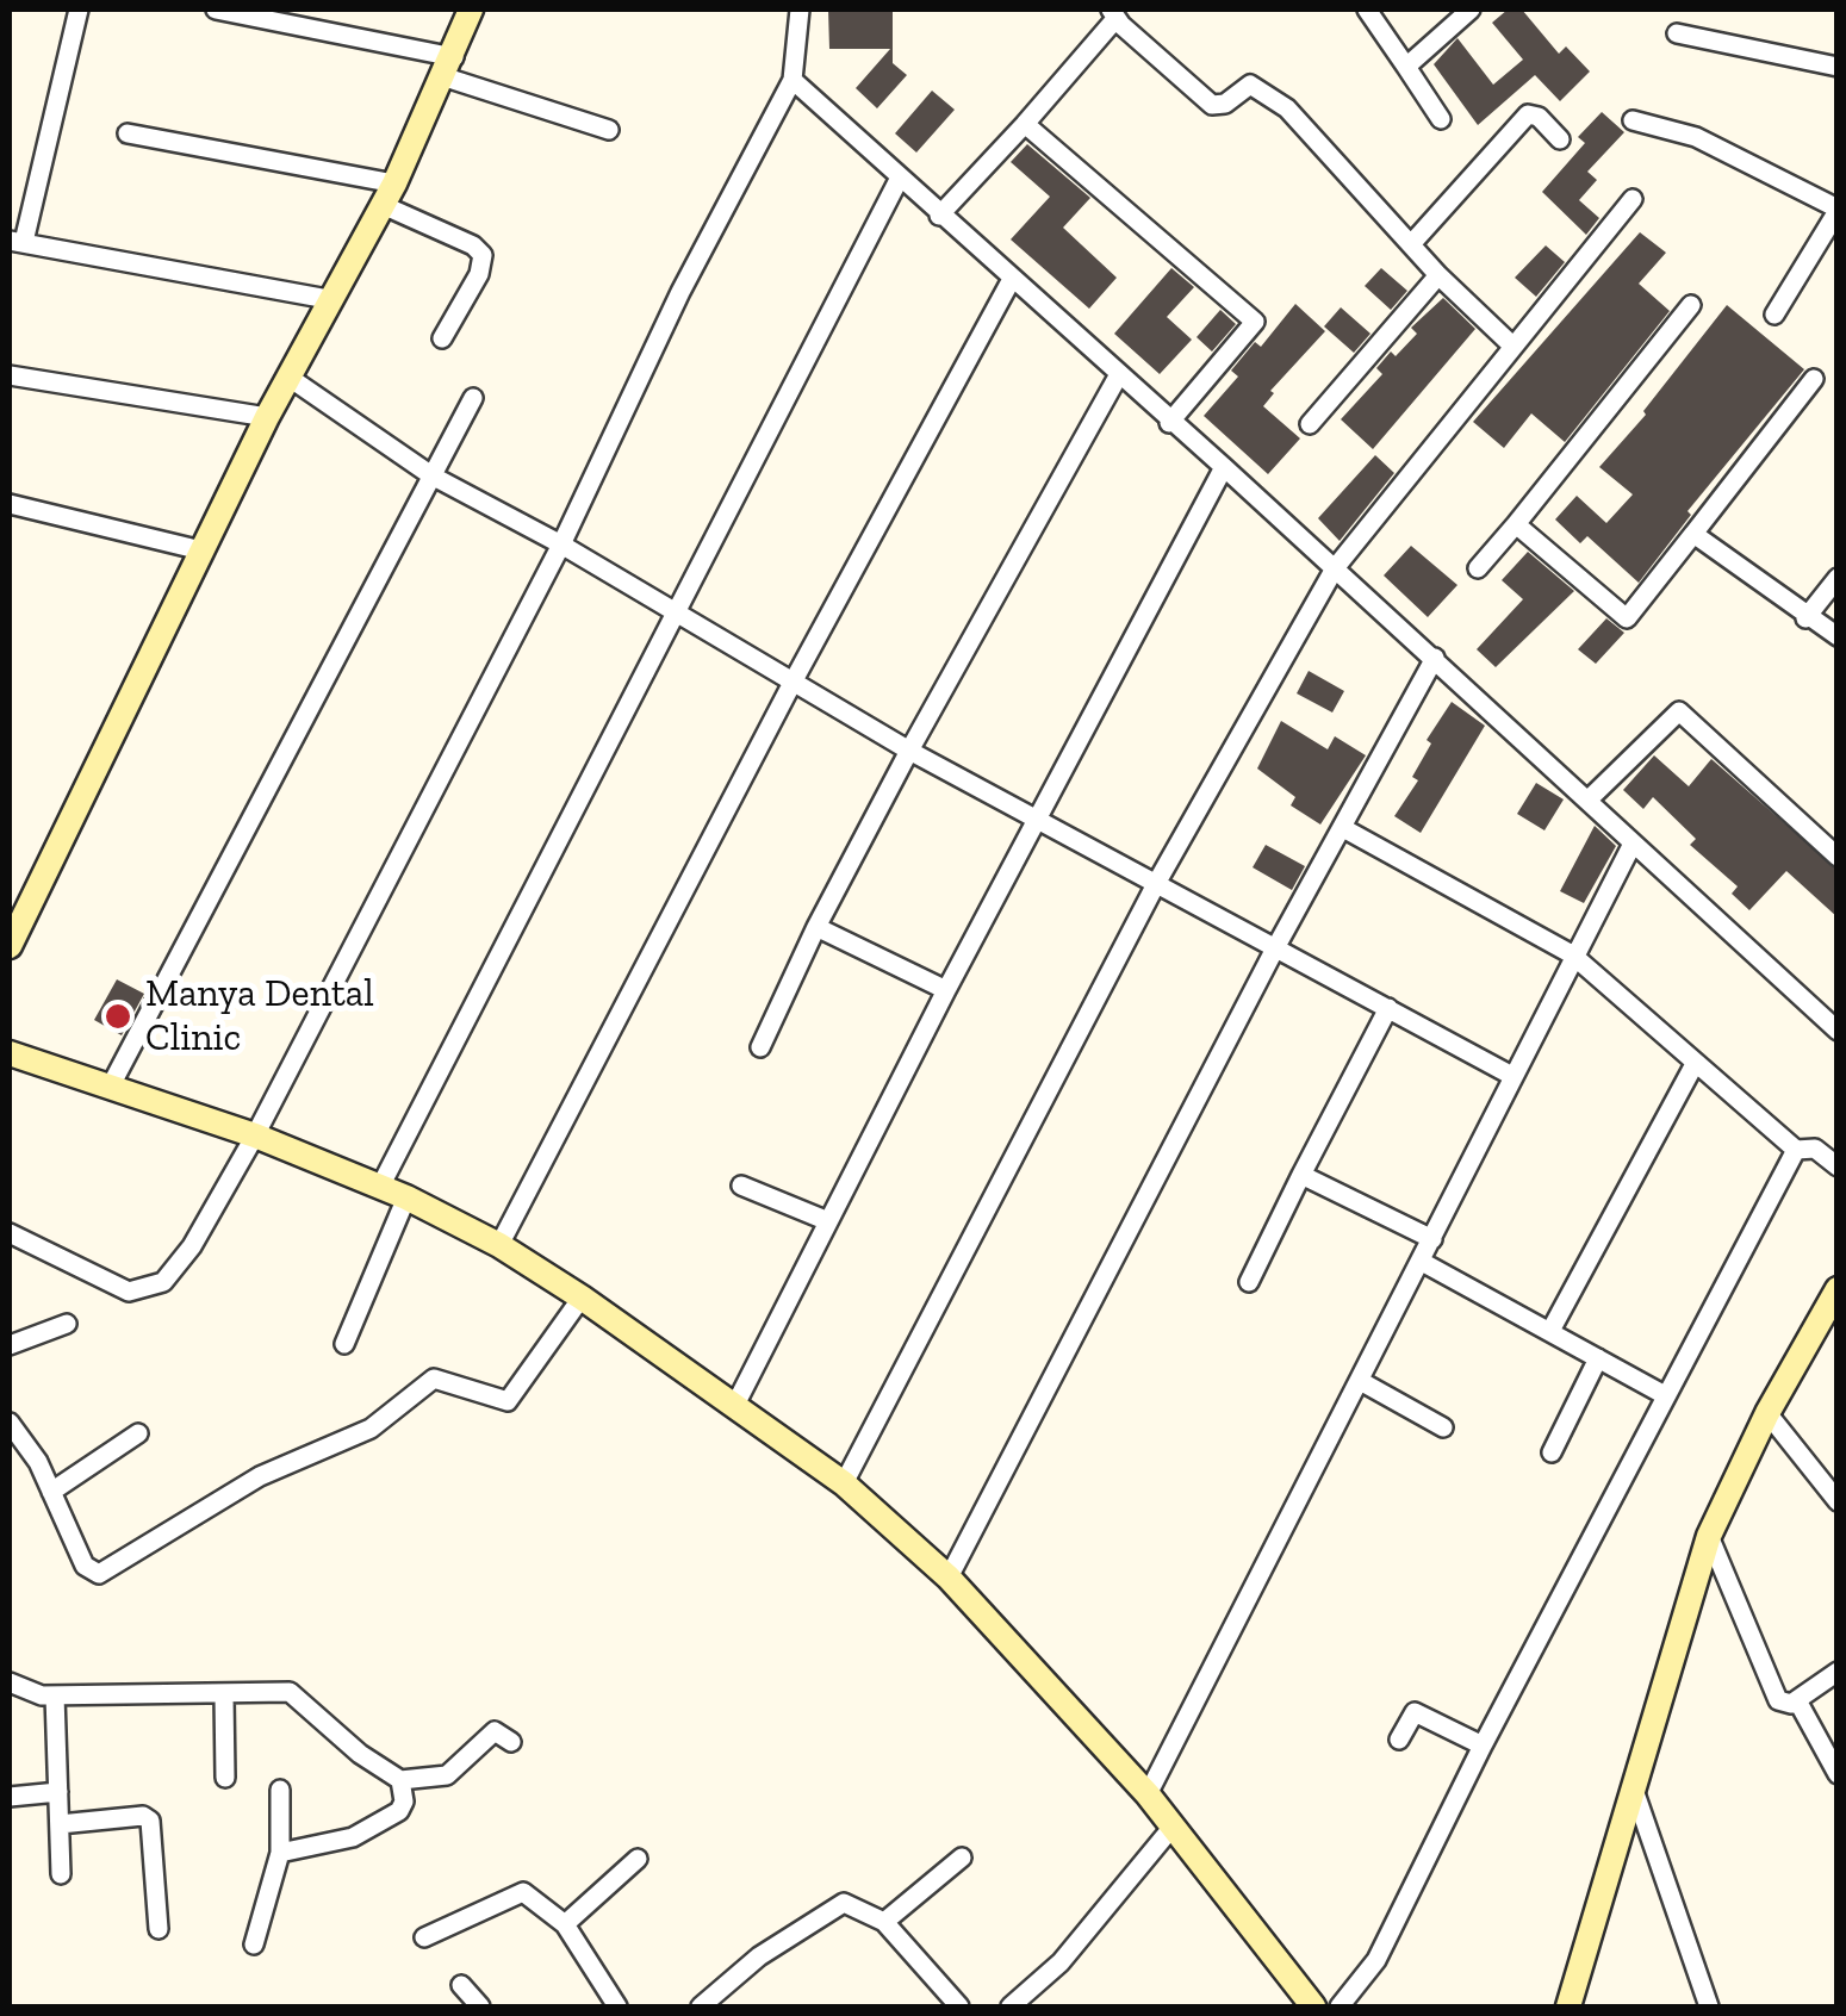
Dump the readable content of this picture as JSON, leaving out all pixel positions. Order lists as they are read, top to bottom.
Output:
{
  "places": ["Manya Dental Clinic"]
}
